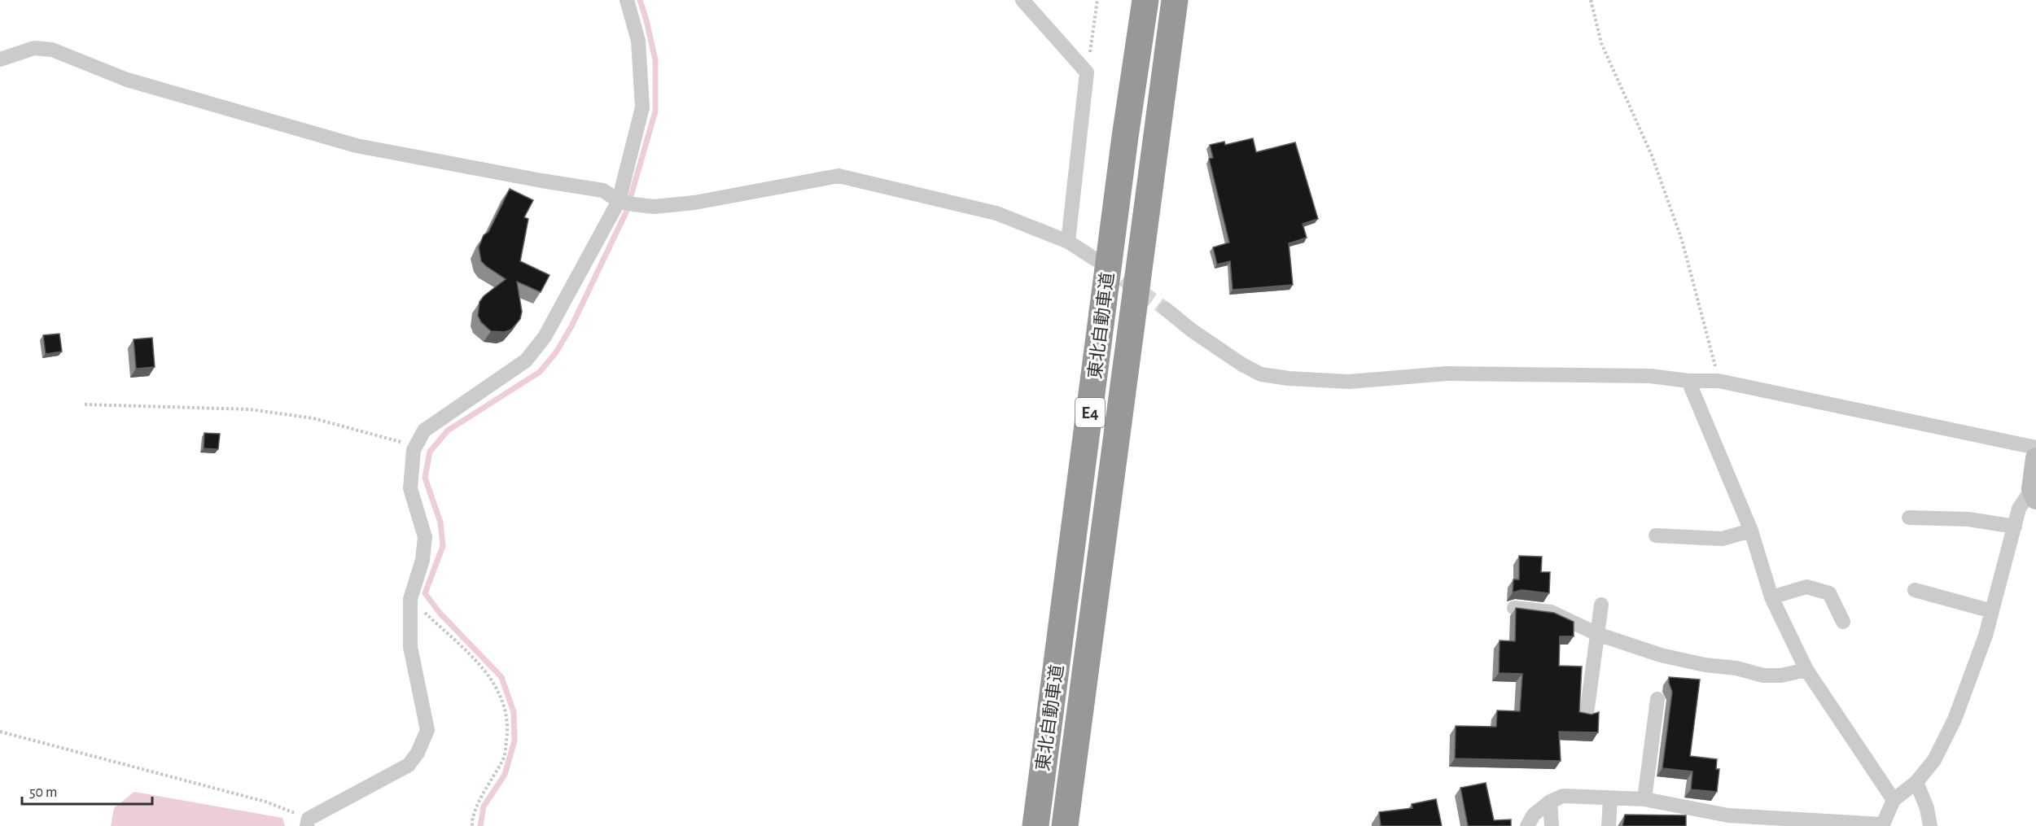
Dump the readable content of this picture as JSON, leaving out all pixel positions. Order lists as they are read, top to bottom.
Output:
{
  "streets": {
    "highway": ["東北自動車道", "E4"]
  },
  "scale_bar": "50 m"
}
